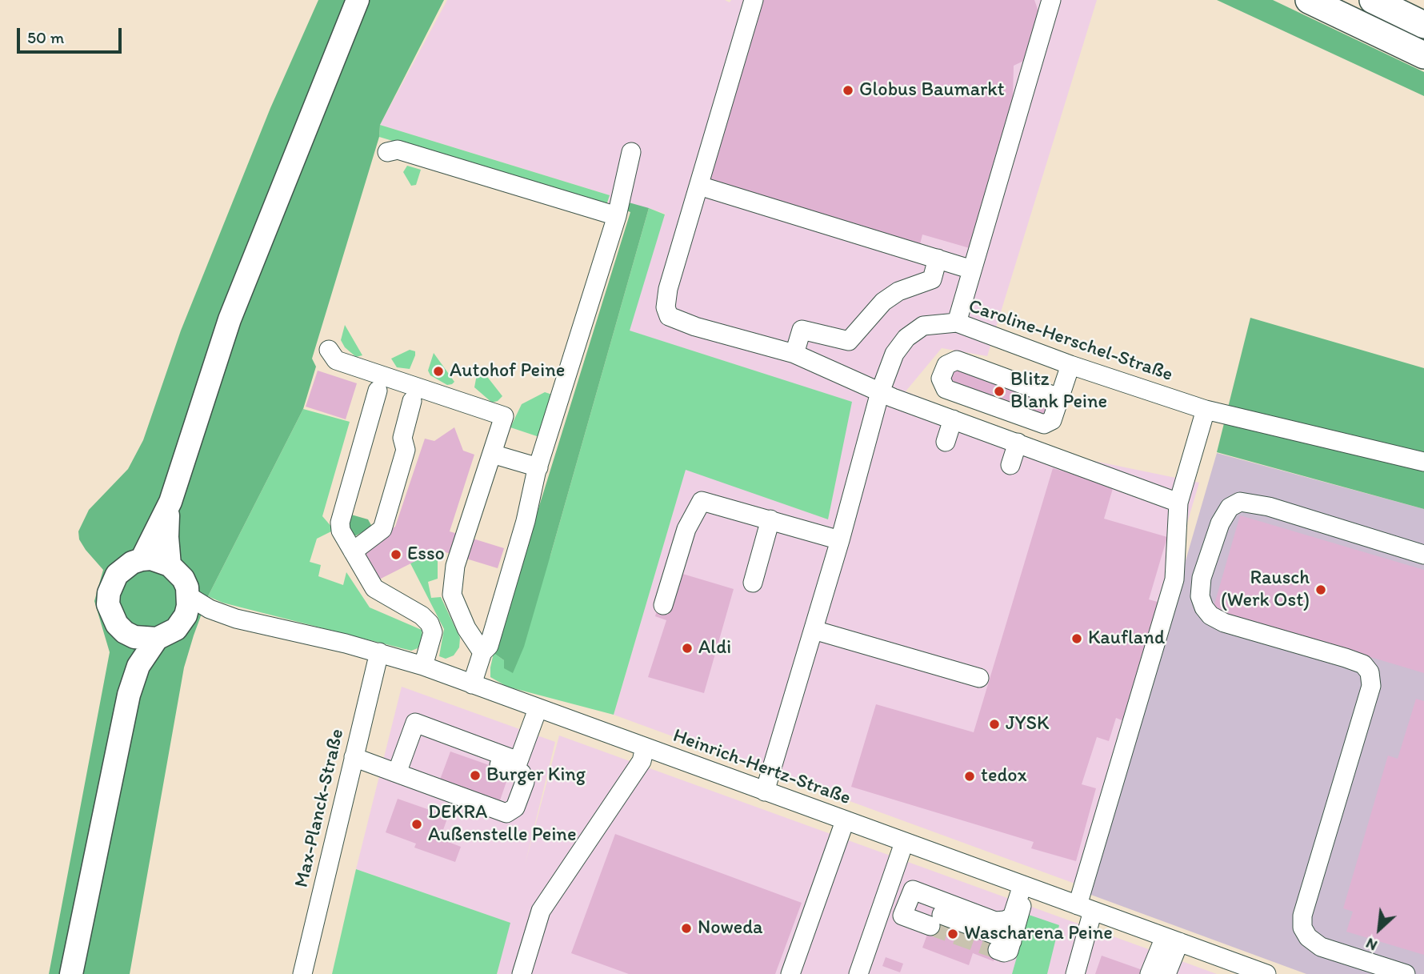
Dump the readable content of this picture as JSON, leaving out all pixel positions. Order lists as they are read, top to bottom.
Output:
{
  "streets": {
    "street": ["Caroline-Herschel-Straße", "Heinrich-Hertz-Straße", "Max-Planck-Straße"]
  },
  "crossings": [
    ["Caroline-Herschel-Straße", "Heinrich-Hertz-Straße"],
    ["Heinrich-Hertz-Straße", "Max-Planck-Straße"]
  ],
  "places": [
    "Globus Baumarkt",
    "Autohof Peine",
    "Blitz Blank Peine",
    "Esso",
    "Rausch (Werk Ost)",
    "Kaufland",
    "Aldi",
    "JYSK",
    "Burger King",
    "tedox",
    "DEKRA Außenstelle Peine",
    "Noweda",
    "Wascharena Peine"
  ],
  "scale_bar": "50 m",
  "north": "bottom left"
}
